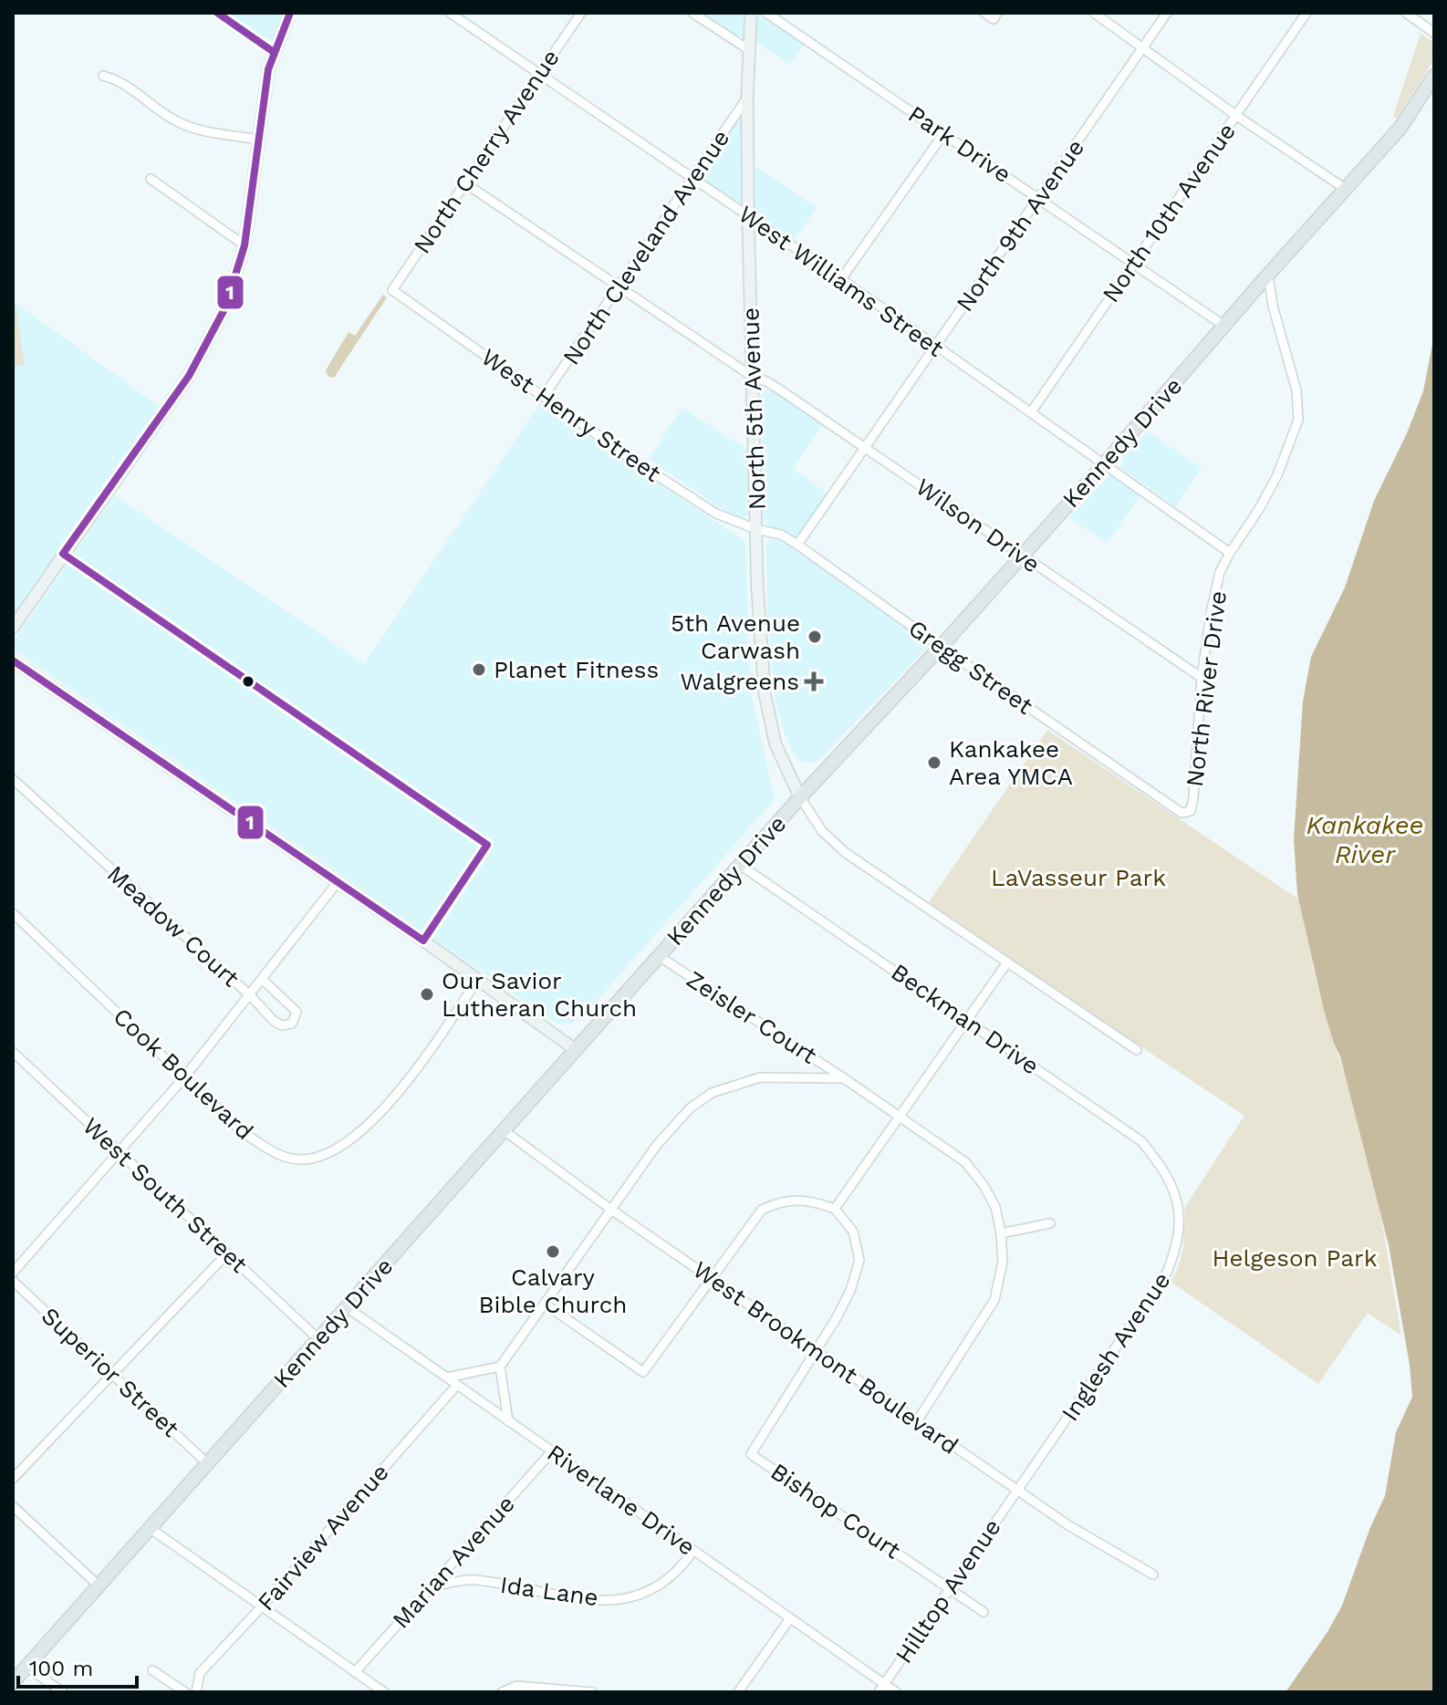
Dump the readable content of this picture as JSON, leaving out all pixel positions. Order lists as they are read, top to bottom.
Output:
{
  "streets": {
    "main road": ["North 5th Avenue", "Kennedy Drive"],
    "street": [
      "Park Drive",
      "North Cherry Avenue",
      "North 10th Avenue",
      "North 9th Avenue",
      "North Cleveland Avenue",
      "West Williams Street",
      "West Henry Street",
      "Wilson Drive",
      "Gregg Street",
      "North River Drive",
      "Meadow Court",
      "Zeisler Court",
      "Beckman Drive",
      "Cook Boulevard",
      "West South Street",
      "Inglesh Avenue",
      "West Brookmont Boulevard",
      "Superior Street",
      "Riverlane Drive",
      "Bishop Court",
      "Fairview Avenue",
      "Marian Avenue",
      "Ida Lane",
      "Hilltop Avenue"
    ]
  },
  "crossings": [
    ["Park Drive", "North 10th Avenue"],
    ["Park Drive", "North 9th Avenue"],
    ["Park Drive", "Kennedy Drive"],
    ["North Cherry Avenue", "West Williams Street"],
    ["North Cherry Avenue", "West Henry Street"],
    ["North Cherry Avenue", "Wilson Drive"],
    ["North 10th Avenue", "West Williams Street"],
    ["North 9th Avenue", "West Williams Street"],
    ["North 9th Avenue", "Wilson Drive"],
    ["North 9th Avenue", "Gregg Street"],
    ["North Cleveland Avenue", "West Williams Street"],
    ["North Cleveland Avenue", "North 5th Avenue"],
    ["North Cleveland Avenue", "West Henry Street"],
    ["North Cleveland Avenue", "Wilson Drive"],
    ["West Williams Street", "North 5th Avenue"],
    ["West Williams Street", "Kennedy Drive"],
    ["West Williams Street", "North River Drive"],
    ["North 5th Avenue", "West Henry Street"],
    ["North 5th Avenue", "Kennedy Drive"],
    ["North 5th Avenue", "Wilson Drive"],
    ["North 5th Avenue", "Gregg Street"],
    ["West Henry Street", "Gregg Street"],
    ["Kennedy Drive", "Wilson Drive"],
    ["Kennedy Drive", "Gregg Street"],
    ["Kennedy Drive", "North River Drive"],
    ["Kennedy Drive", "Zeisler Court"],
    ["Kennedy Drive", "Beckman Drive"],
    ["Kennedy Drive", "West South Street"],
    ["Kennedy Drive", "West Brookmont Boulevard"],
    ["Kennedy Drive", "Superior Street"],
    ["Kennedy Drive", "Riverlane Drive"],
    ["Wilson Drive", "North River Drive"],
    ["Gregg Street", "North River Drive"],
    ["Zeisler Court", "West Brookmont Boulevard"],
    ["Beckman Drive", "Inglesh Avenue"],
    ["Inglesh Avenue", "West Brookmont Boulevard"],
    ["Inglesh Avenue", "Hilltop Avenue"],
    ["West Brookmont Boulevard", "Bishop Court"],
    ["West Brookmont Boulevard", "Hilltop Avenue"],
    ["Riverlane Drive", "Fairview Avenue"],
    ["Riverlane Drive", "Marian Avenue"],
    ["Riverlane Drive", "Ida Lane"],
    ["Riverlane Drive", "Hilltop Avenue"],
    ["Bishop Court", "Hilltop Avenue"],
    ["Marian Avenue", "Ida Lane"]
  ],
  "water": ["Kankakee River"],
  "parks": ["LaVasseur Park", "Helgeson Park"],
  "places": {
    "other": [
      "5th Avenue Carwash",
      "Planet Fitness",
      "Kankakee Area YMCA",
      "Our Savior Lutheran Church",
      "Calvary Bible Church"
    ],
    "health": ["Walgreens"]
  },
  "lines": ["transit line 1"],
  "scale_bar": "100 m"
}
